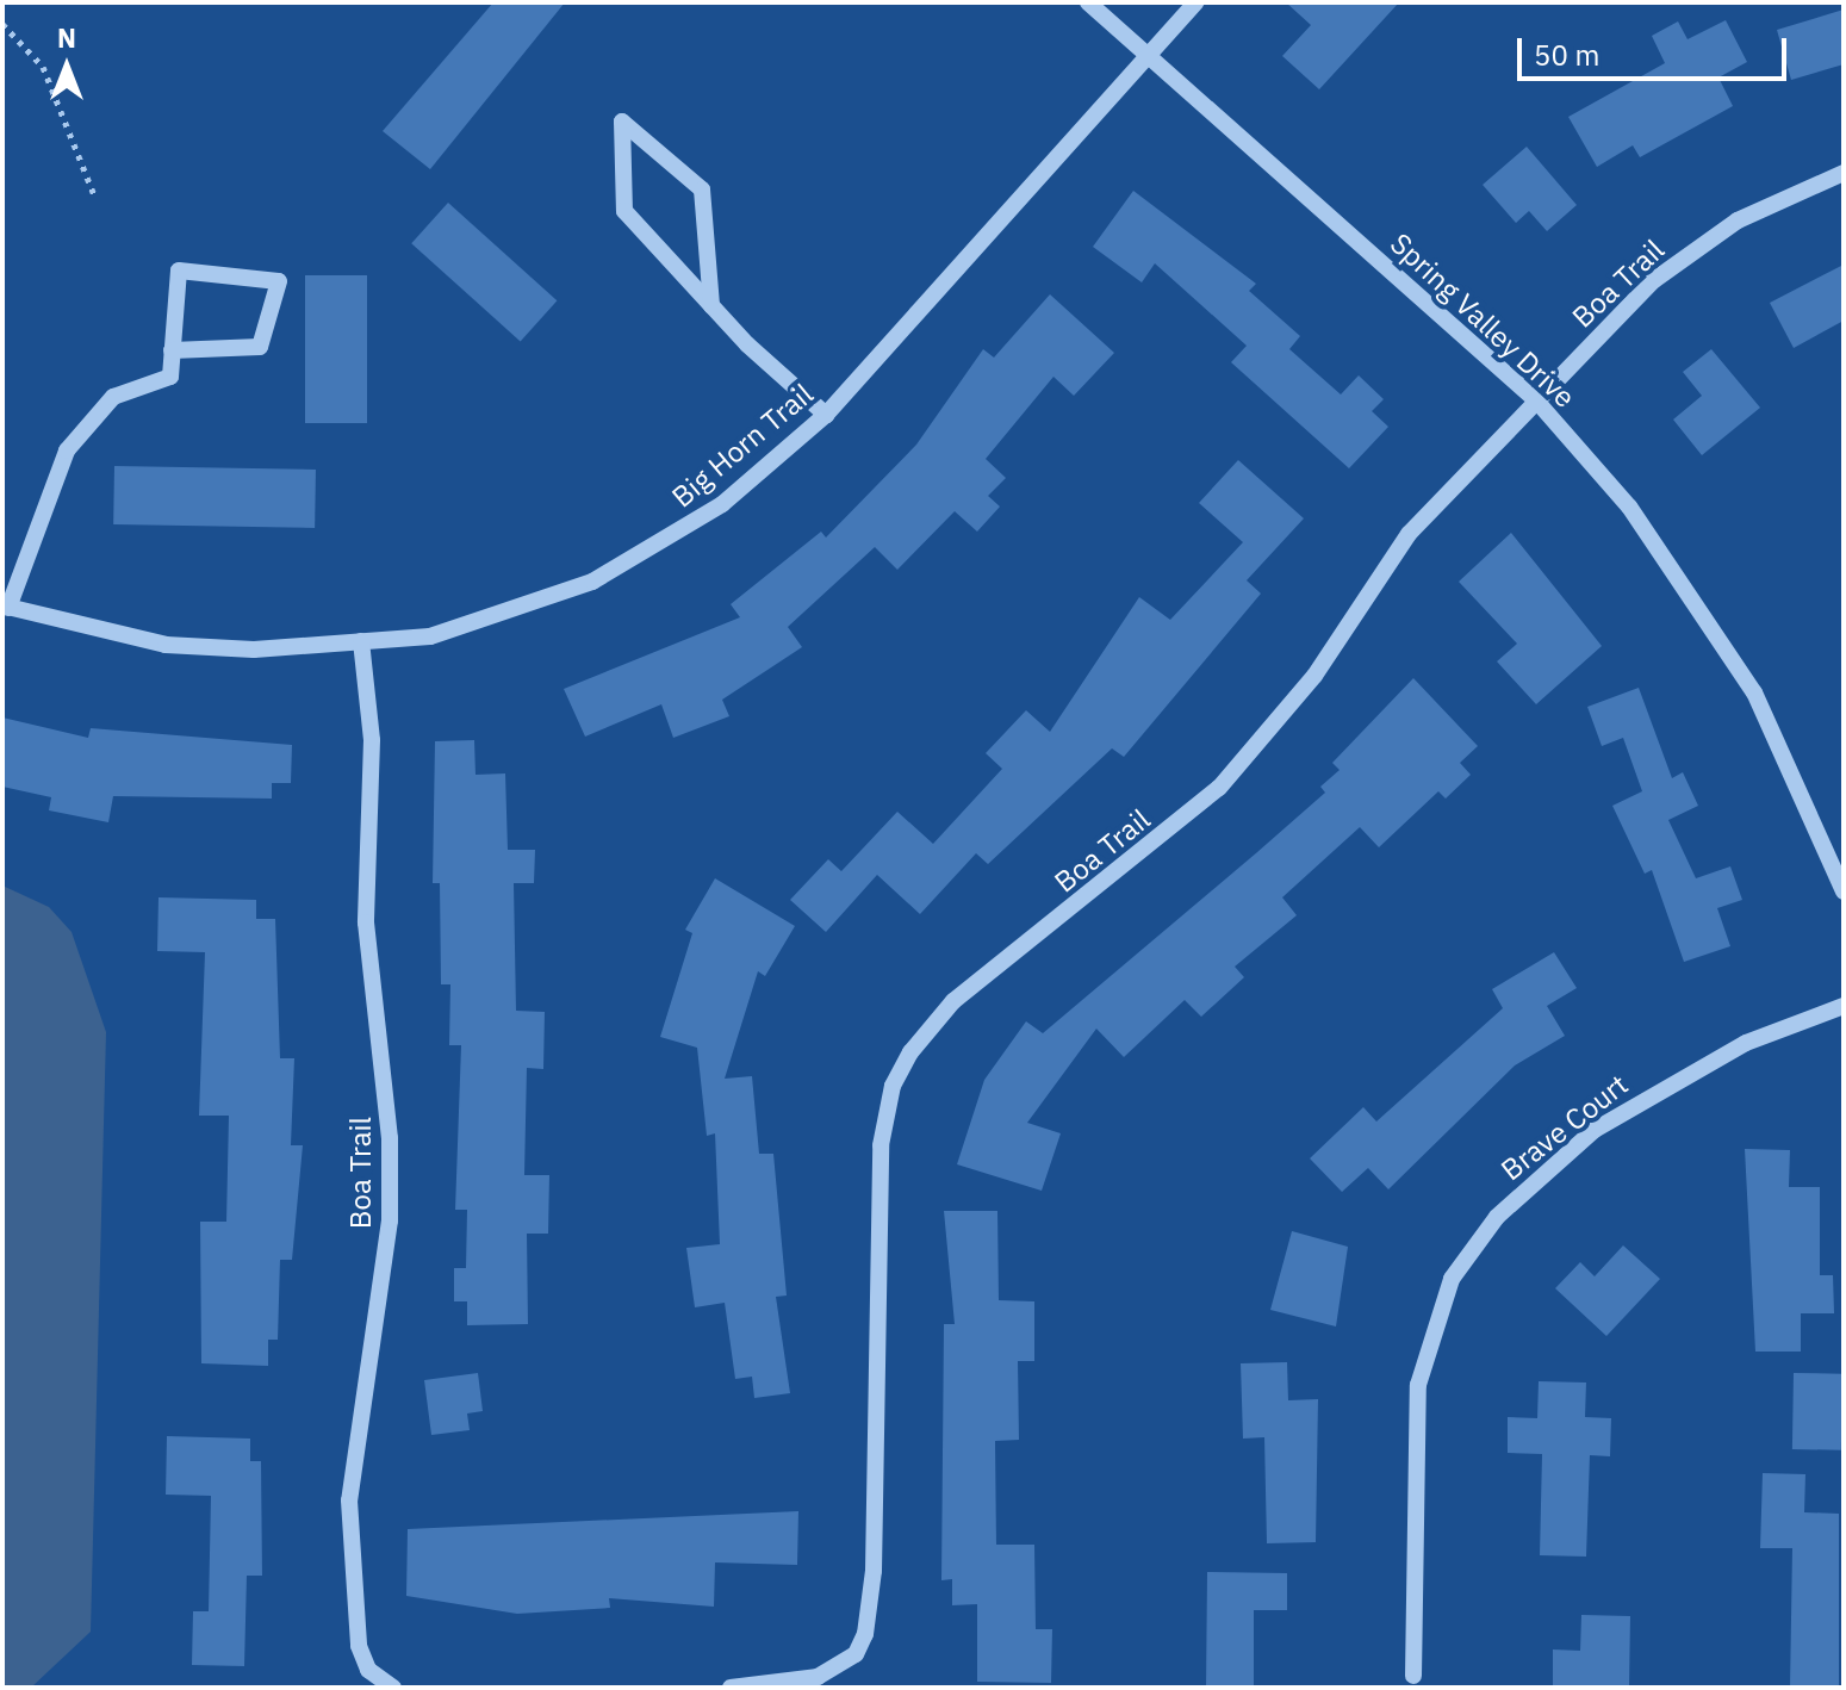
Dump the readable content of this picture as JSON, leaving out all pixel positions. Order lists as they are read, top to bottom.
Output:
{
  "streets": {
    "street": [
      "Boa Trail",
      "Spring Valley Drive",
      "Big Horn Trail",
      "Brave Court"
    ]
  },
  "crossings": [
    ["Boa Trail", "Spring Valley Drive"],
    ["Boa Trail", "Big Horn Trail"],
    ["Spring Valley Drive", "Big Horn Trail"]
  ],
  "scale_bar": "50 m",
  "north": "top"
}
